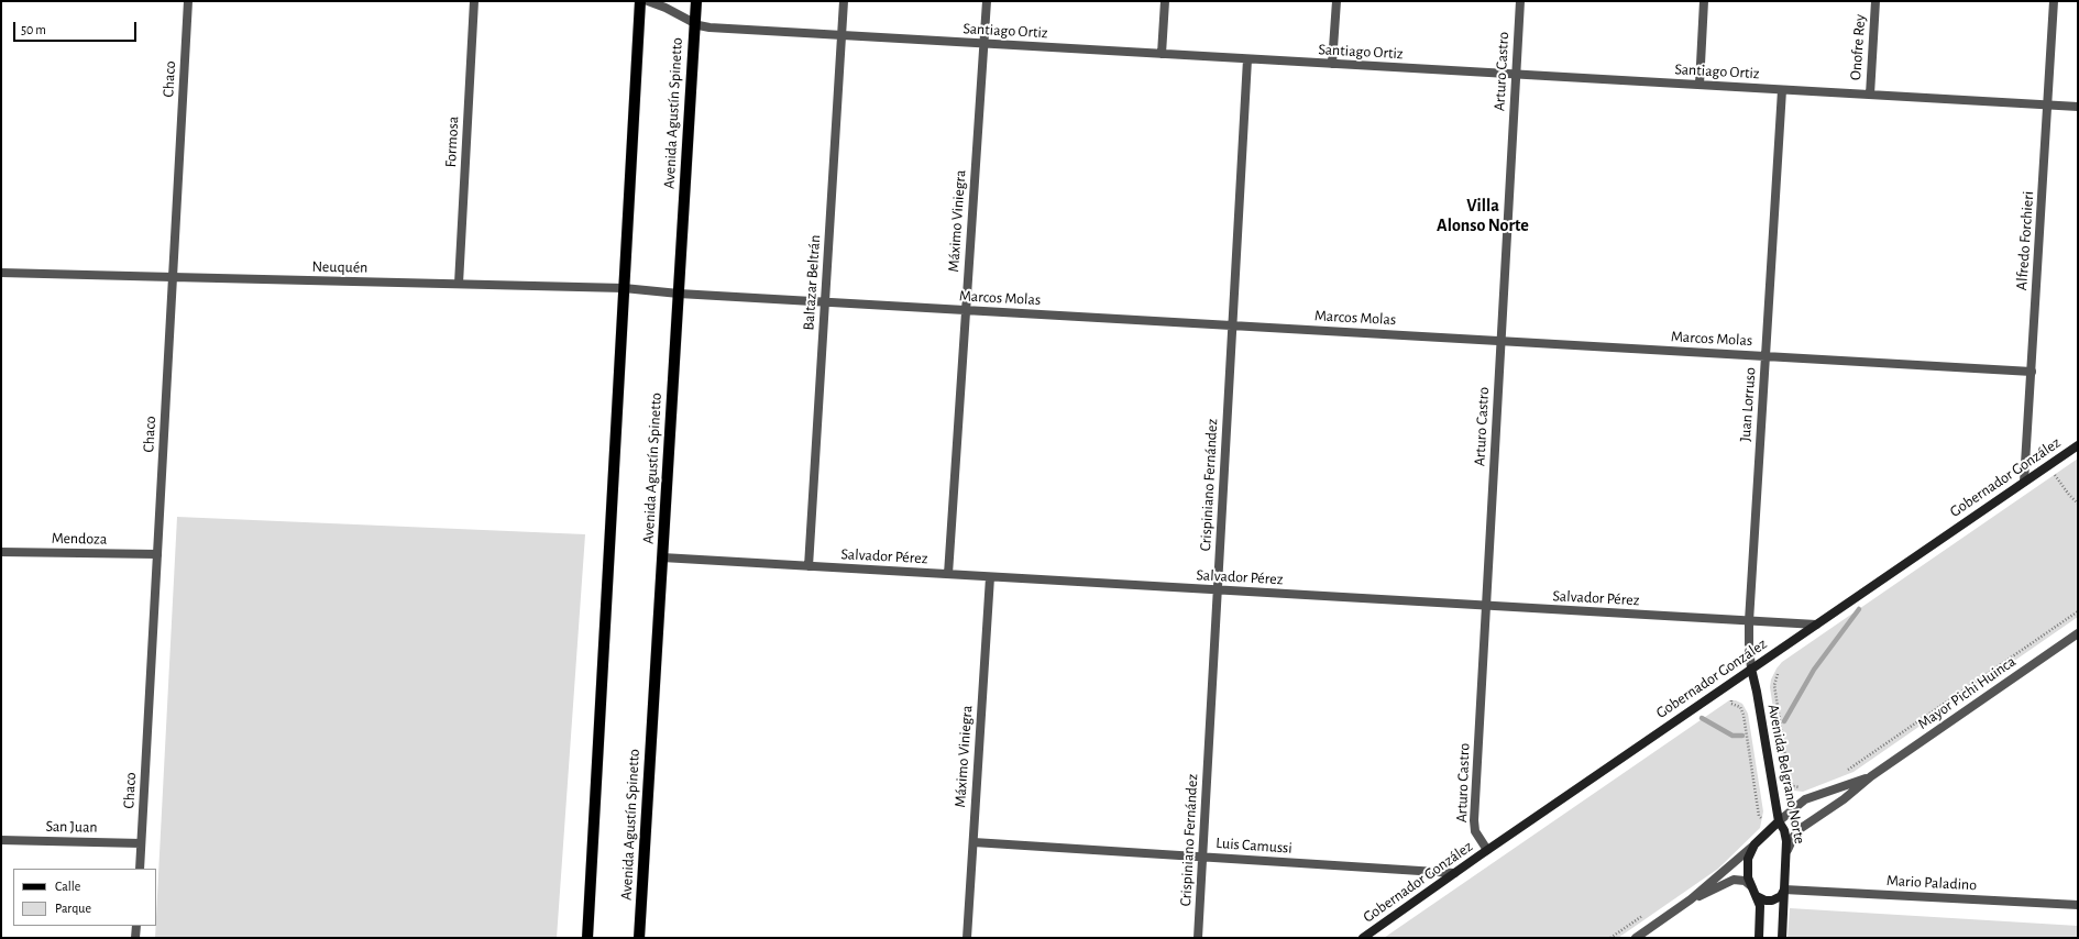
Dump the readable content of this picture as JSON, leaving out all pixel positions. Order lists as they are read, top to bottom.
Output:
{
  "streets": {
    "main road": [
      "Avenida Agustín Spinetto",
      "Gobernador González",
      "Mayor Pichi Huinca",
      "Avenida Belgrano Norte"
    ],
    "street": [
      "Santiago Ortiz",
      "Onofre Rey",
      "Arturo Castro",
      "Chaco",
      "Formosa",
      "Máximo Viniegra",
      "Alfredo Forchieri",
      "Neuquén",
      "Baltazar Beltrán",
      "Marcos Molas",
      "Juan Lorruso",
      "Crispiniano Fernández",
      "Mendoza",
      "Salvador Pérez",
      "San Juan",
      "Luis Camussi",
      "Mario Paladino"
    ]
  },
  "crossings": [
    ["Santiago Ortiz", "Onofre Rey"],
    ["Santiago Ortiz", "Arturo Castro"],
    ["Santiago Ortiz", "Avenida Agustín Spinetto"],
    ["Santiago Ortiz", "Máximo Viniegra"],
    ["Santiago Ortiz", "Alfredo Forchieri"],
    ["Santiago Ortiz", "Baltazar Beltrán"],
    ["Santiago Ortiz", "Juan Lorruso"],
    ["Santiago Ortiz", "Crispiniano Fernández"],
    ["Arturo Castro", "Marcos Molas"],
    ["Arturo Castro", "Gobernador González"],
    ["Arturo Castro", "Salvador Pérez"],
    ["Chaco", "Neuquén"],
    ["Chaco", "Mendoza"],
    ["Chaco", "San Juan"],
    ["Avenida Agustín Spinetto", "Neuquén"],
    ["Avenida Agustín Spinetto", "Marcos Molas"],
    ["Avenida Agustín Spinetto", "Salvador Pérez"],
    ["Formosa", "Neuquén"],
    ["Máximo Viniegra", "Marcos Molas"],
    ["Máximo Viniegra", "Salvador Pérez"],
    ["Máximo Viniegra", "Luis Camussi"],
    ["Alfredo Forchieri", "Marcos Molas"],
    ["Alfredo Forchieri", "Gobernador González"],
    ["Neuquén", "Marcos Molas"],
    ["Baltazar Beltrán", "Marcos Molas"],
    ["Baltazar Beltrán", "Salvador Pérez"],
    ["Marcos Molas", "Juan Lorruso"],
    ["Marcos Molas", "Crispiniano Fernández"],
    ["Juan Lorruso", "Gobernador González"],
    ["Juan Lorruso", "Salvador Pérez"],
    ["Juan Lorruso", "Avenida Belgrano Norte"],
    ["Gobernador González", "Salvador Pérez"],
    ["Gobernador González", "Avenida Belgrano Norte"],
    ["Gobernador González", "Luis Camussi"],
    ["Crispiniano Fernández", "Salvador Pérez"],
    ["Crispiniano Fernández", "Luis Camussi"],
    ["Mayor Pichi Huinca", "Avenida Belgrano Norte"],
    ["Avenida Belgrano Norte", "Mario Paladino"]
  ],
  "districts": ["Villa Alonso Norte"],
  "legend": ["Calle", "Parque"],
  "scale_bar": "50 m"
}
